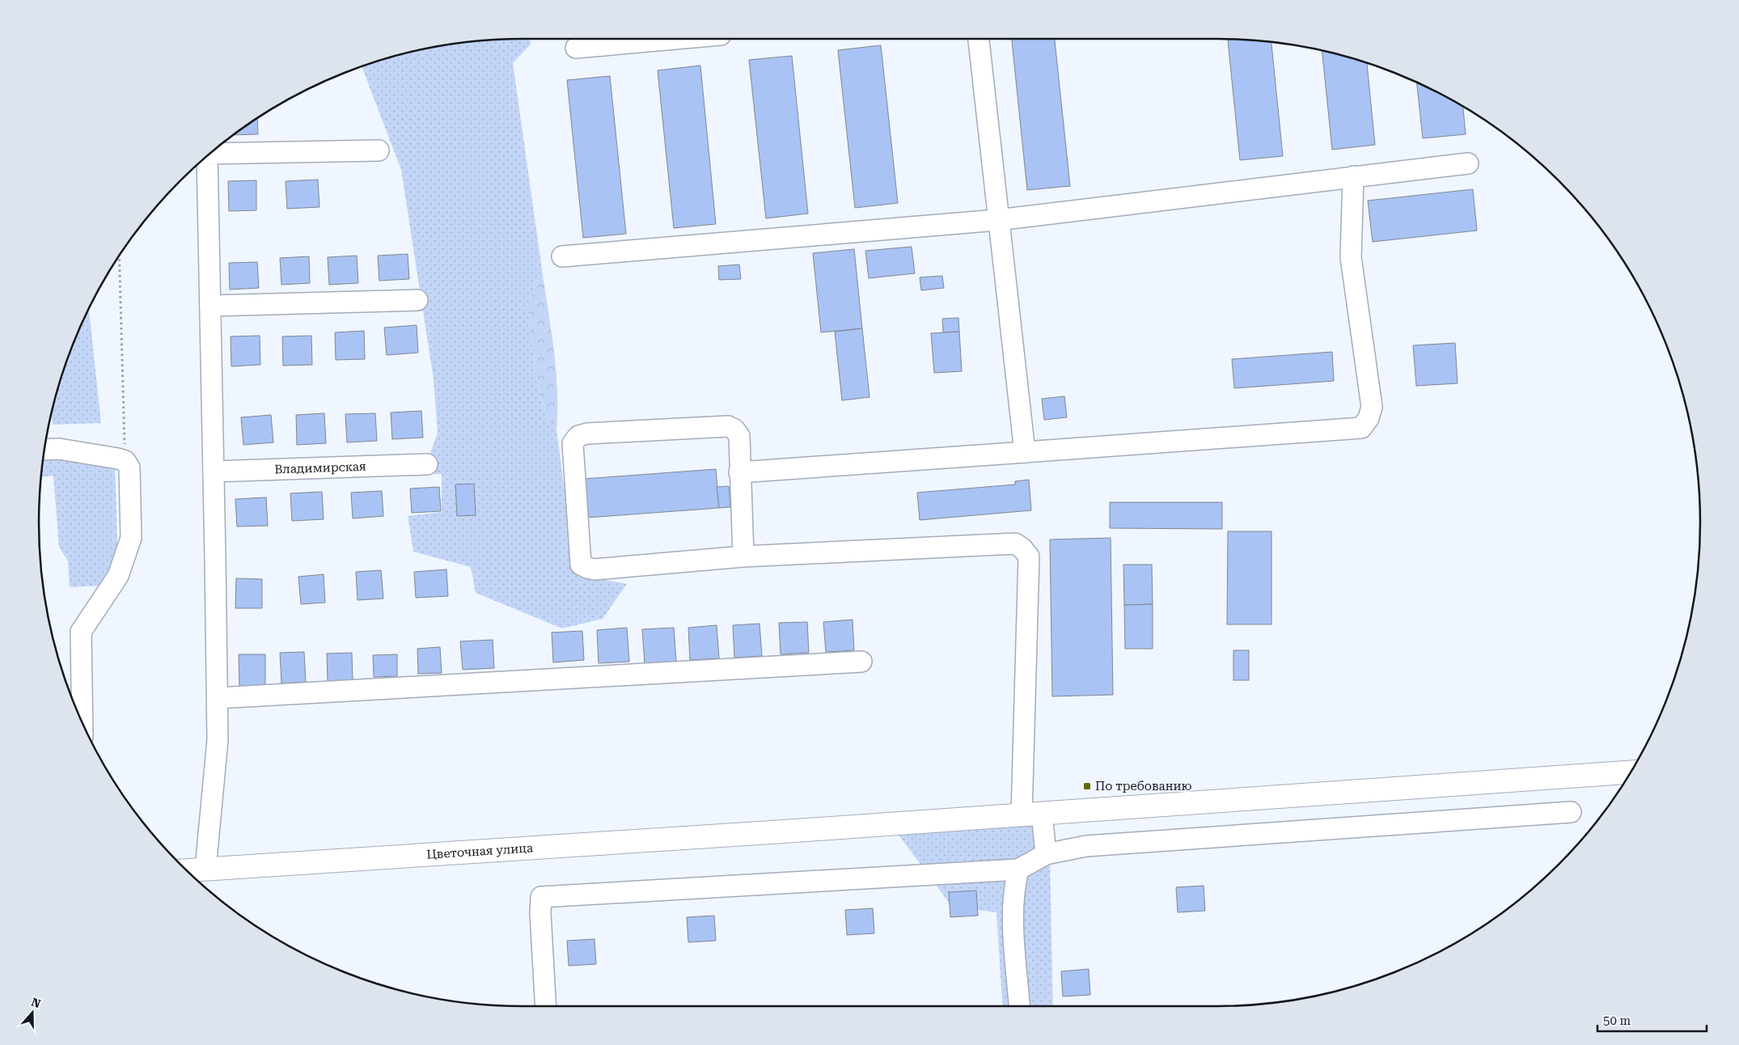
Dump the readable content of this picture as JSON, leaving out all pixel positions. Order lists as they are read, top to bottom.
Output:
{
  "streets": {
    "main road": ["Цветочная улица"],
    "street": ["Владимирская"]
  },
  "places": {
    "transit": ["По требованию"]
  },
  "scale_bar": "50 m",
  "north": "top"
}
